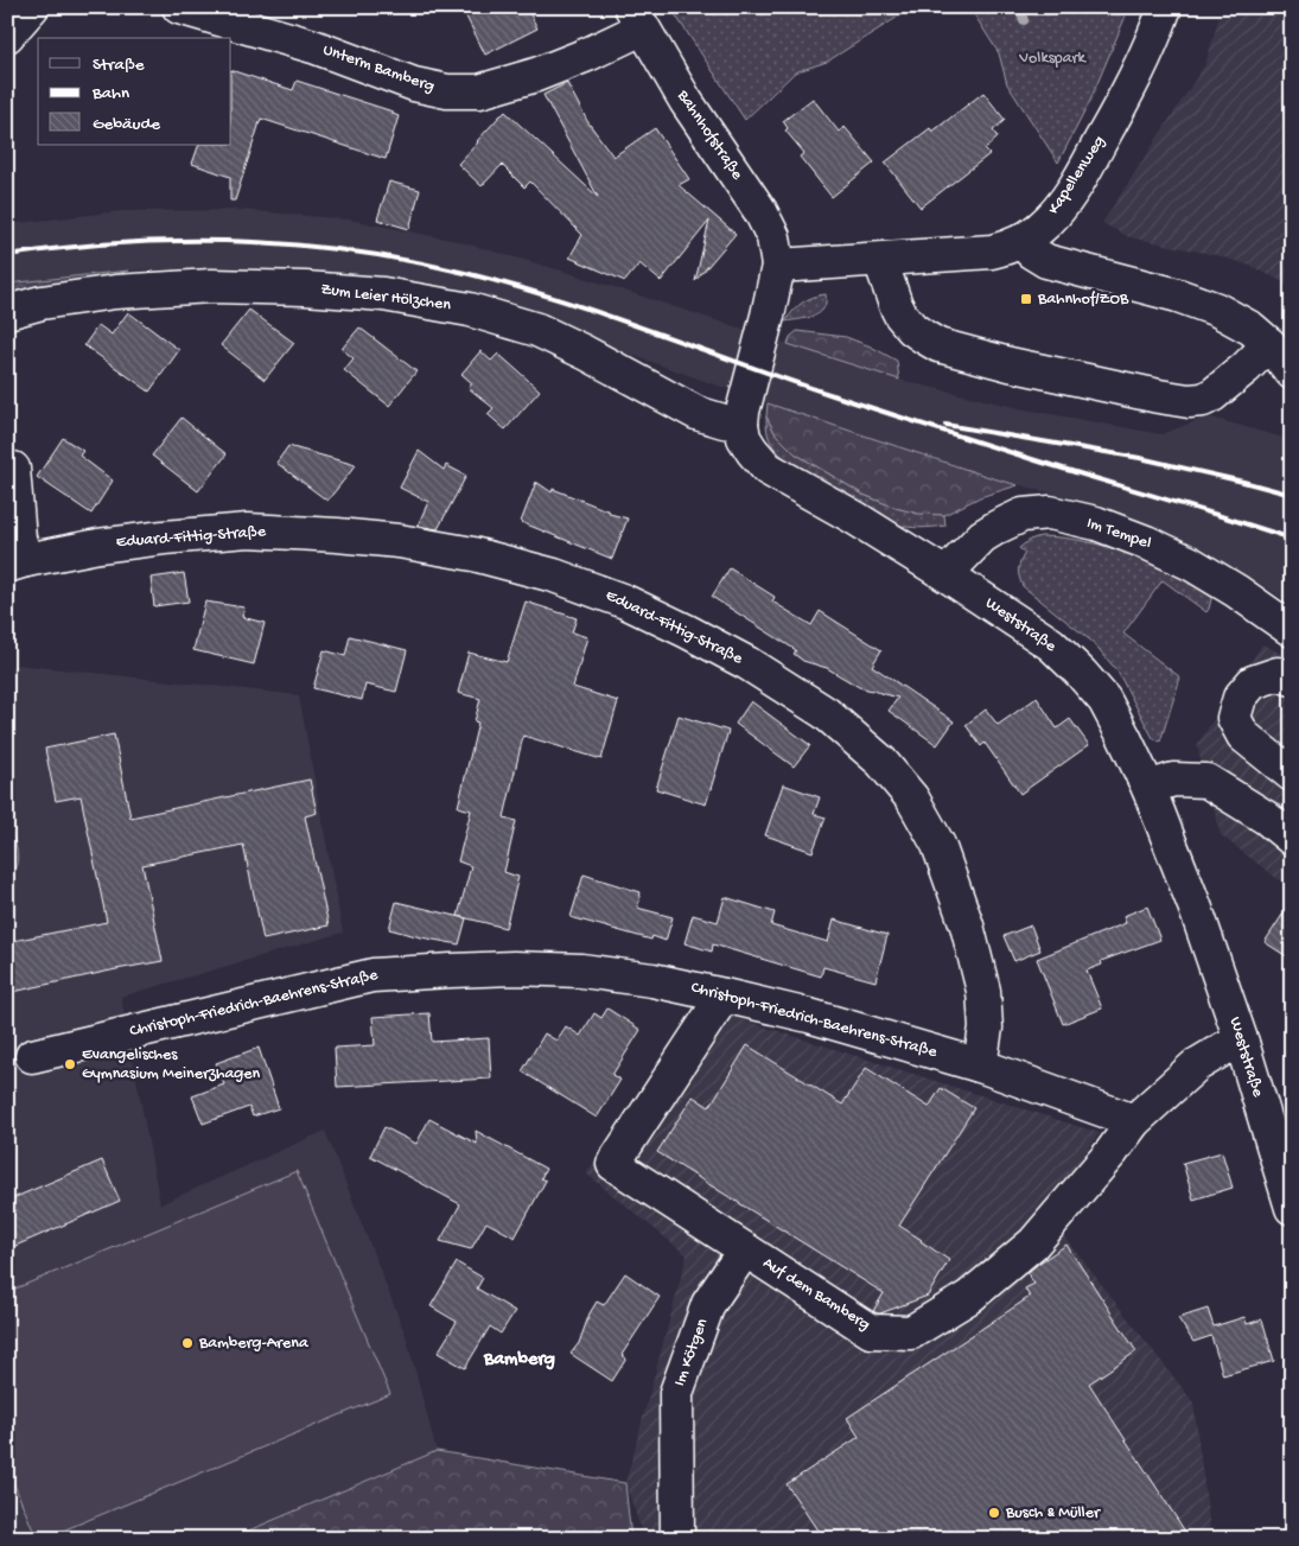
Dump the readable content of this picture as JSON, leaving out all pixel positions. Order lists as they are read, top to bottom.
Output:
{
  "streets": {
    "street": [
      "Unterm Bamberg",
      "Bahnhofstraße",
      "Kapellenweg",
      "Zum Leier Hölzchen",
      "Im Tempel",
      "Eduard-Fittig-Straße",
      "Weststraße",
      "Christoph-Friedrich-Baehrens-Straße",
      "Auf dem Bamberg",
      "Im Kötgen"
    ]
  },
  "crossings": [
    ["Unterm Bamberg", "Bahnhofstraße"],
    ["Bahnhofstraße", "Kapellenweg"],
    ["Zum Leier Hölzchen", "Weststraße"],
    ["Im Tempel", "Weststraße"],
    ["Eduard-Fittig-Straße", "Christoph-Friedrich-Baehrens-Straße"],
    ["Weststraße", "Auf dem Bamberg"],
    ["Christoph-Friedrich-Baehrens-Straße", "Auf dem Bamberg"],
    ["Auf dem Bamberg", "Im Kötgen"]
  ],
  "districts": ["Bamberg"],
  "parks": ["Volkspark"],
  "places": {
    "transit": ["Bahnhof/ZOB"],
    "other": ["Evangelisches Gymnasium Meinerzhagen", "Bamberg-Arena", "Busch & Müller"]
  },
  "legend": ["Straße", "Bahn", "Gebäude"]
}
